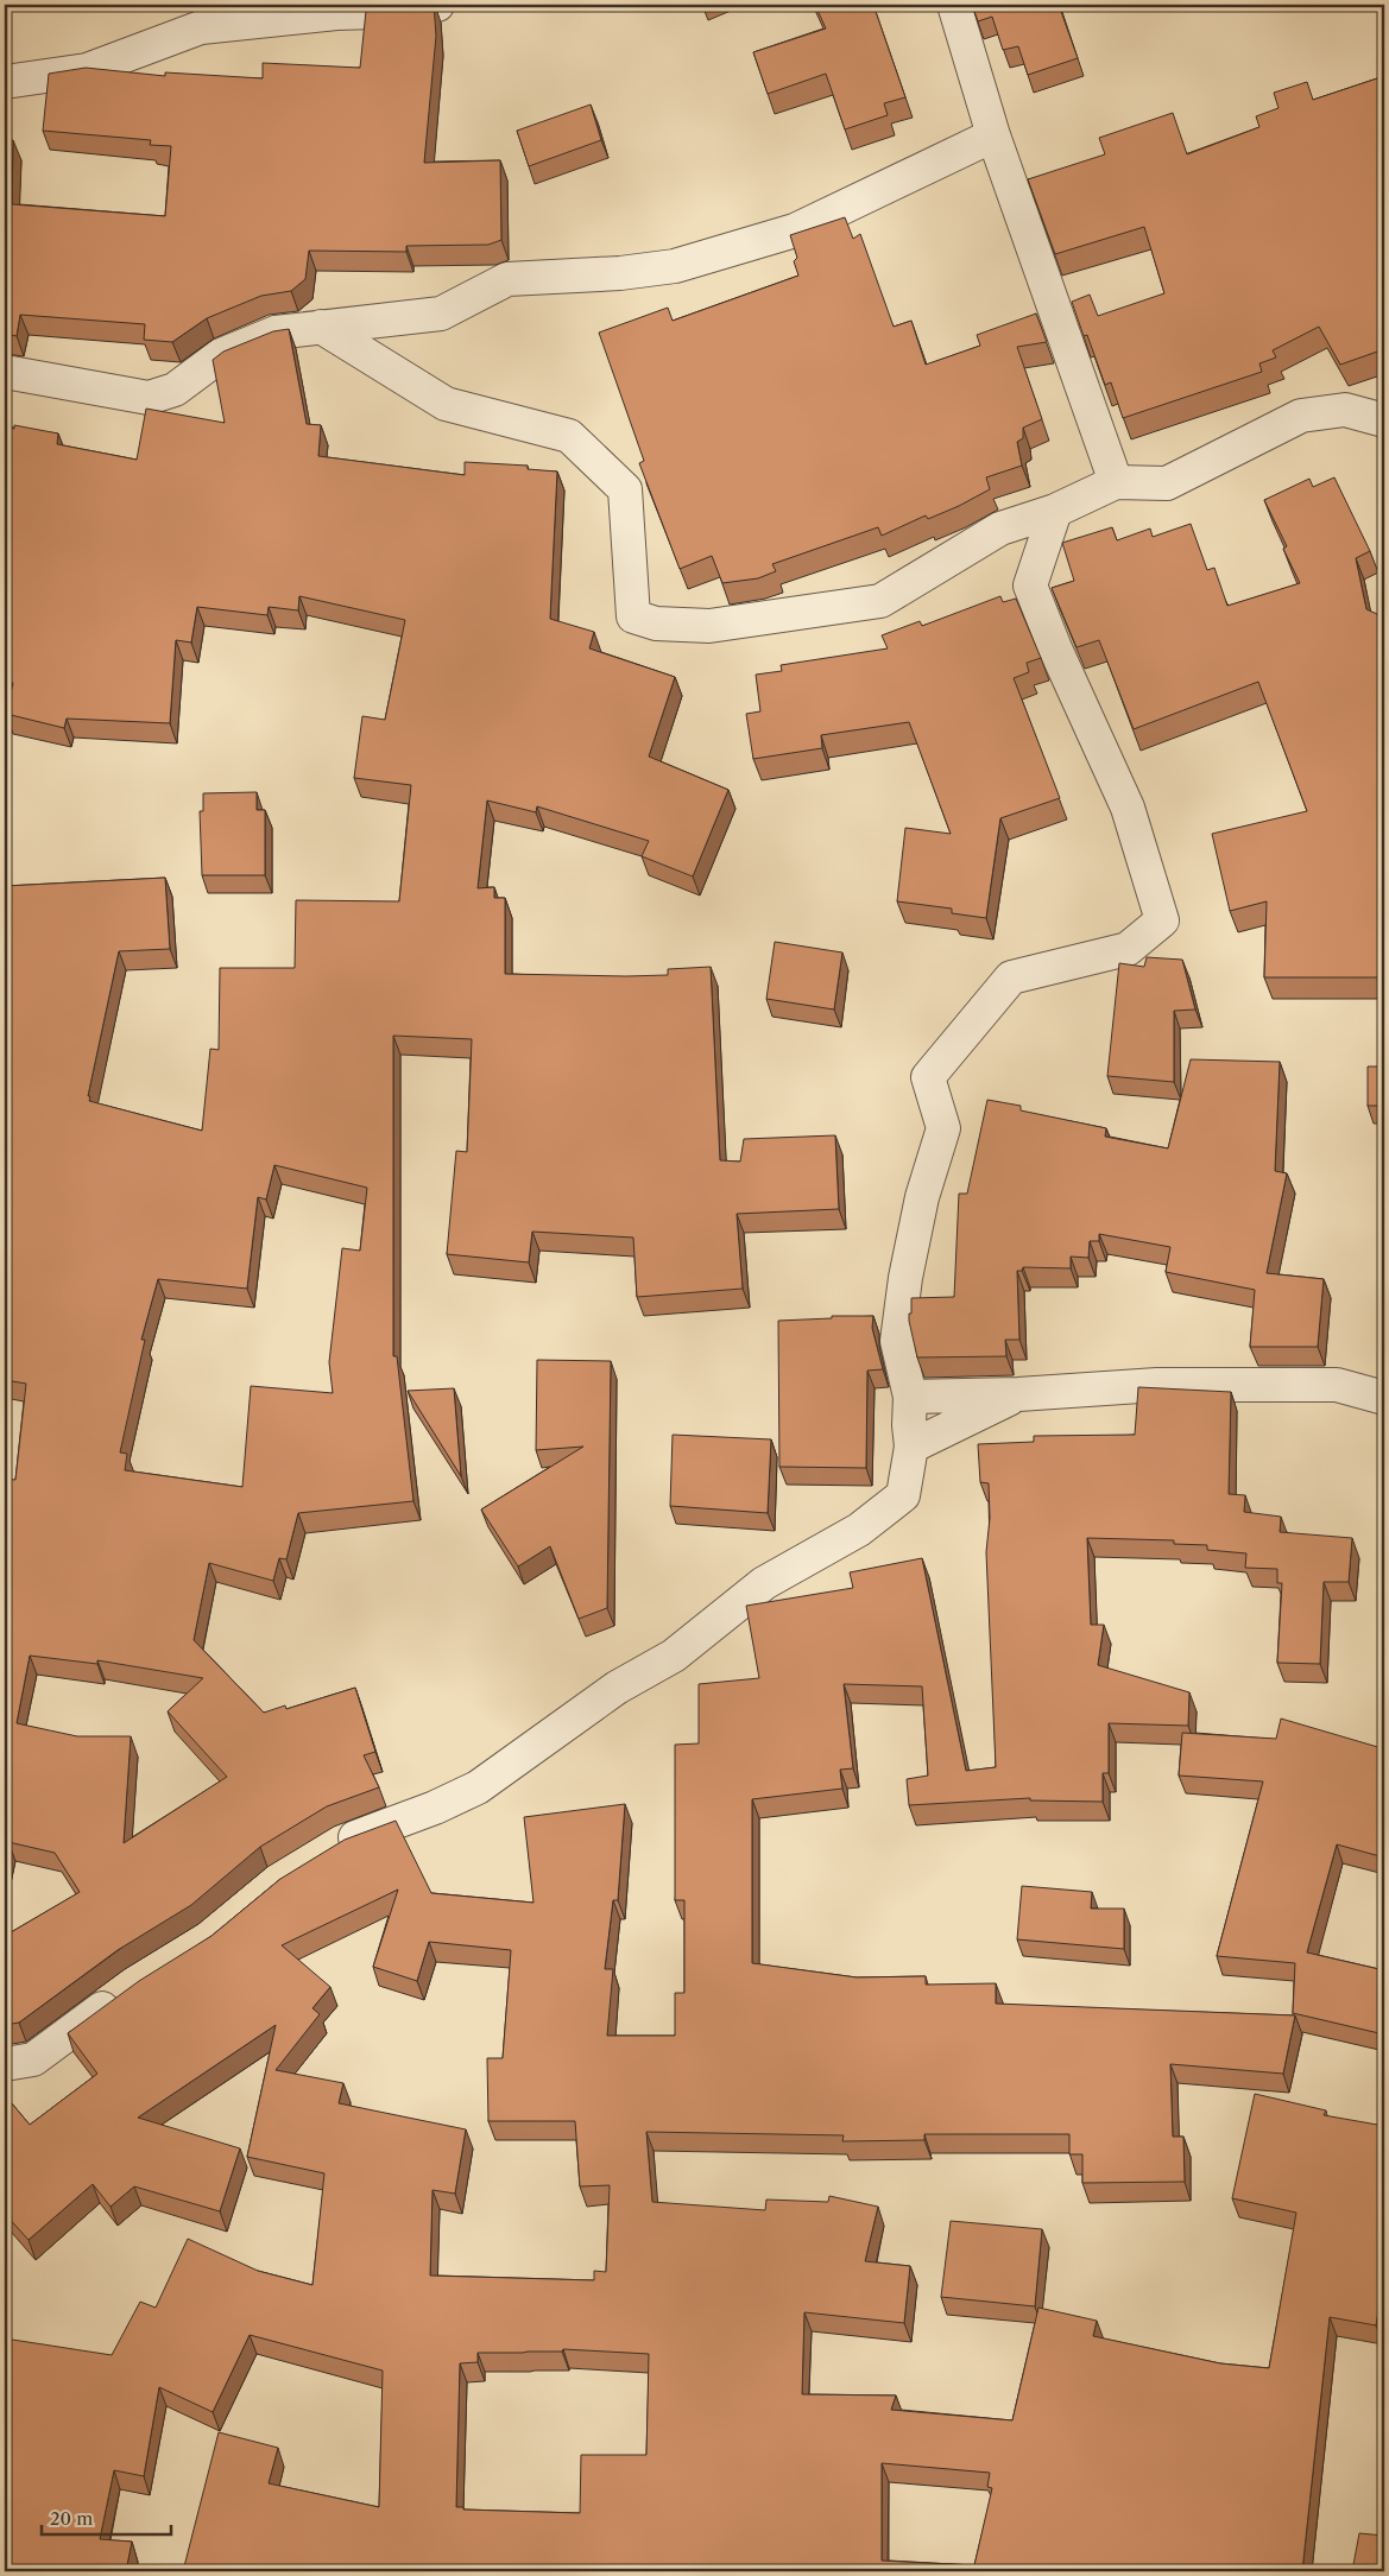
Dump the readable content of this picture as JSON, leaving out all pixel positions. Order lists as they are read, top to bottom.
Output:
{
  "scale_bar": "20 m"
}
